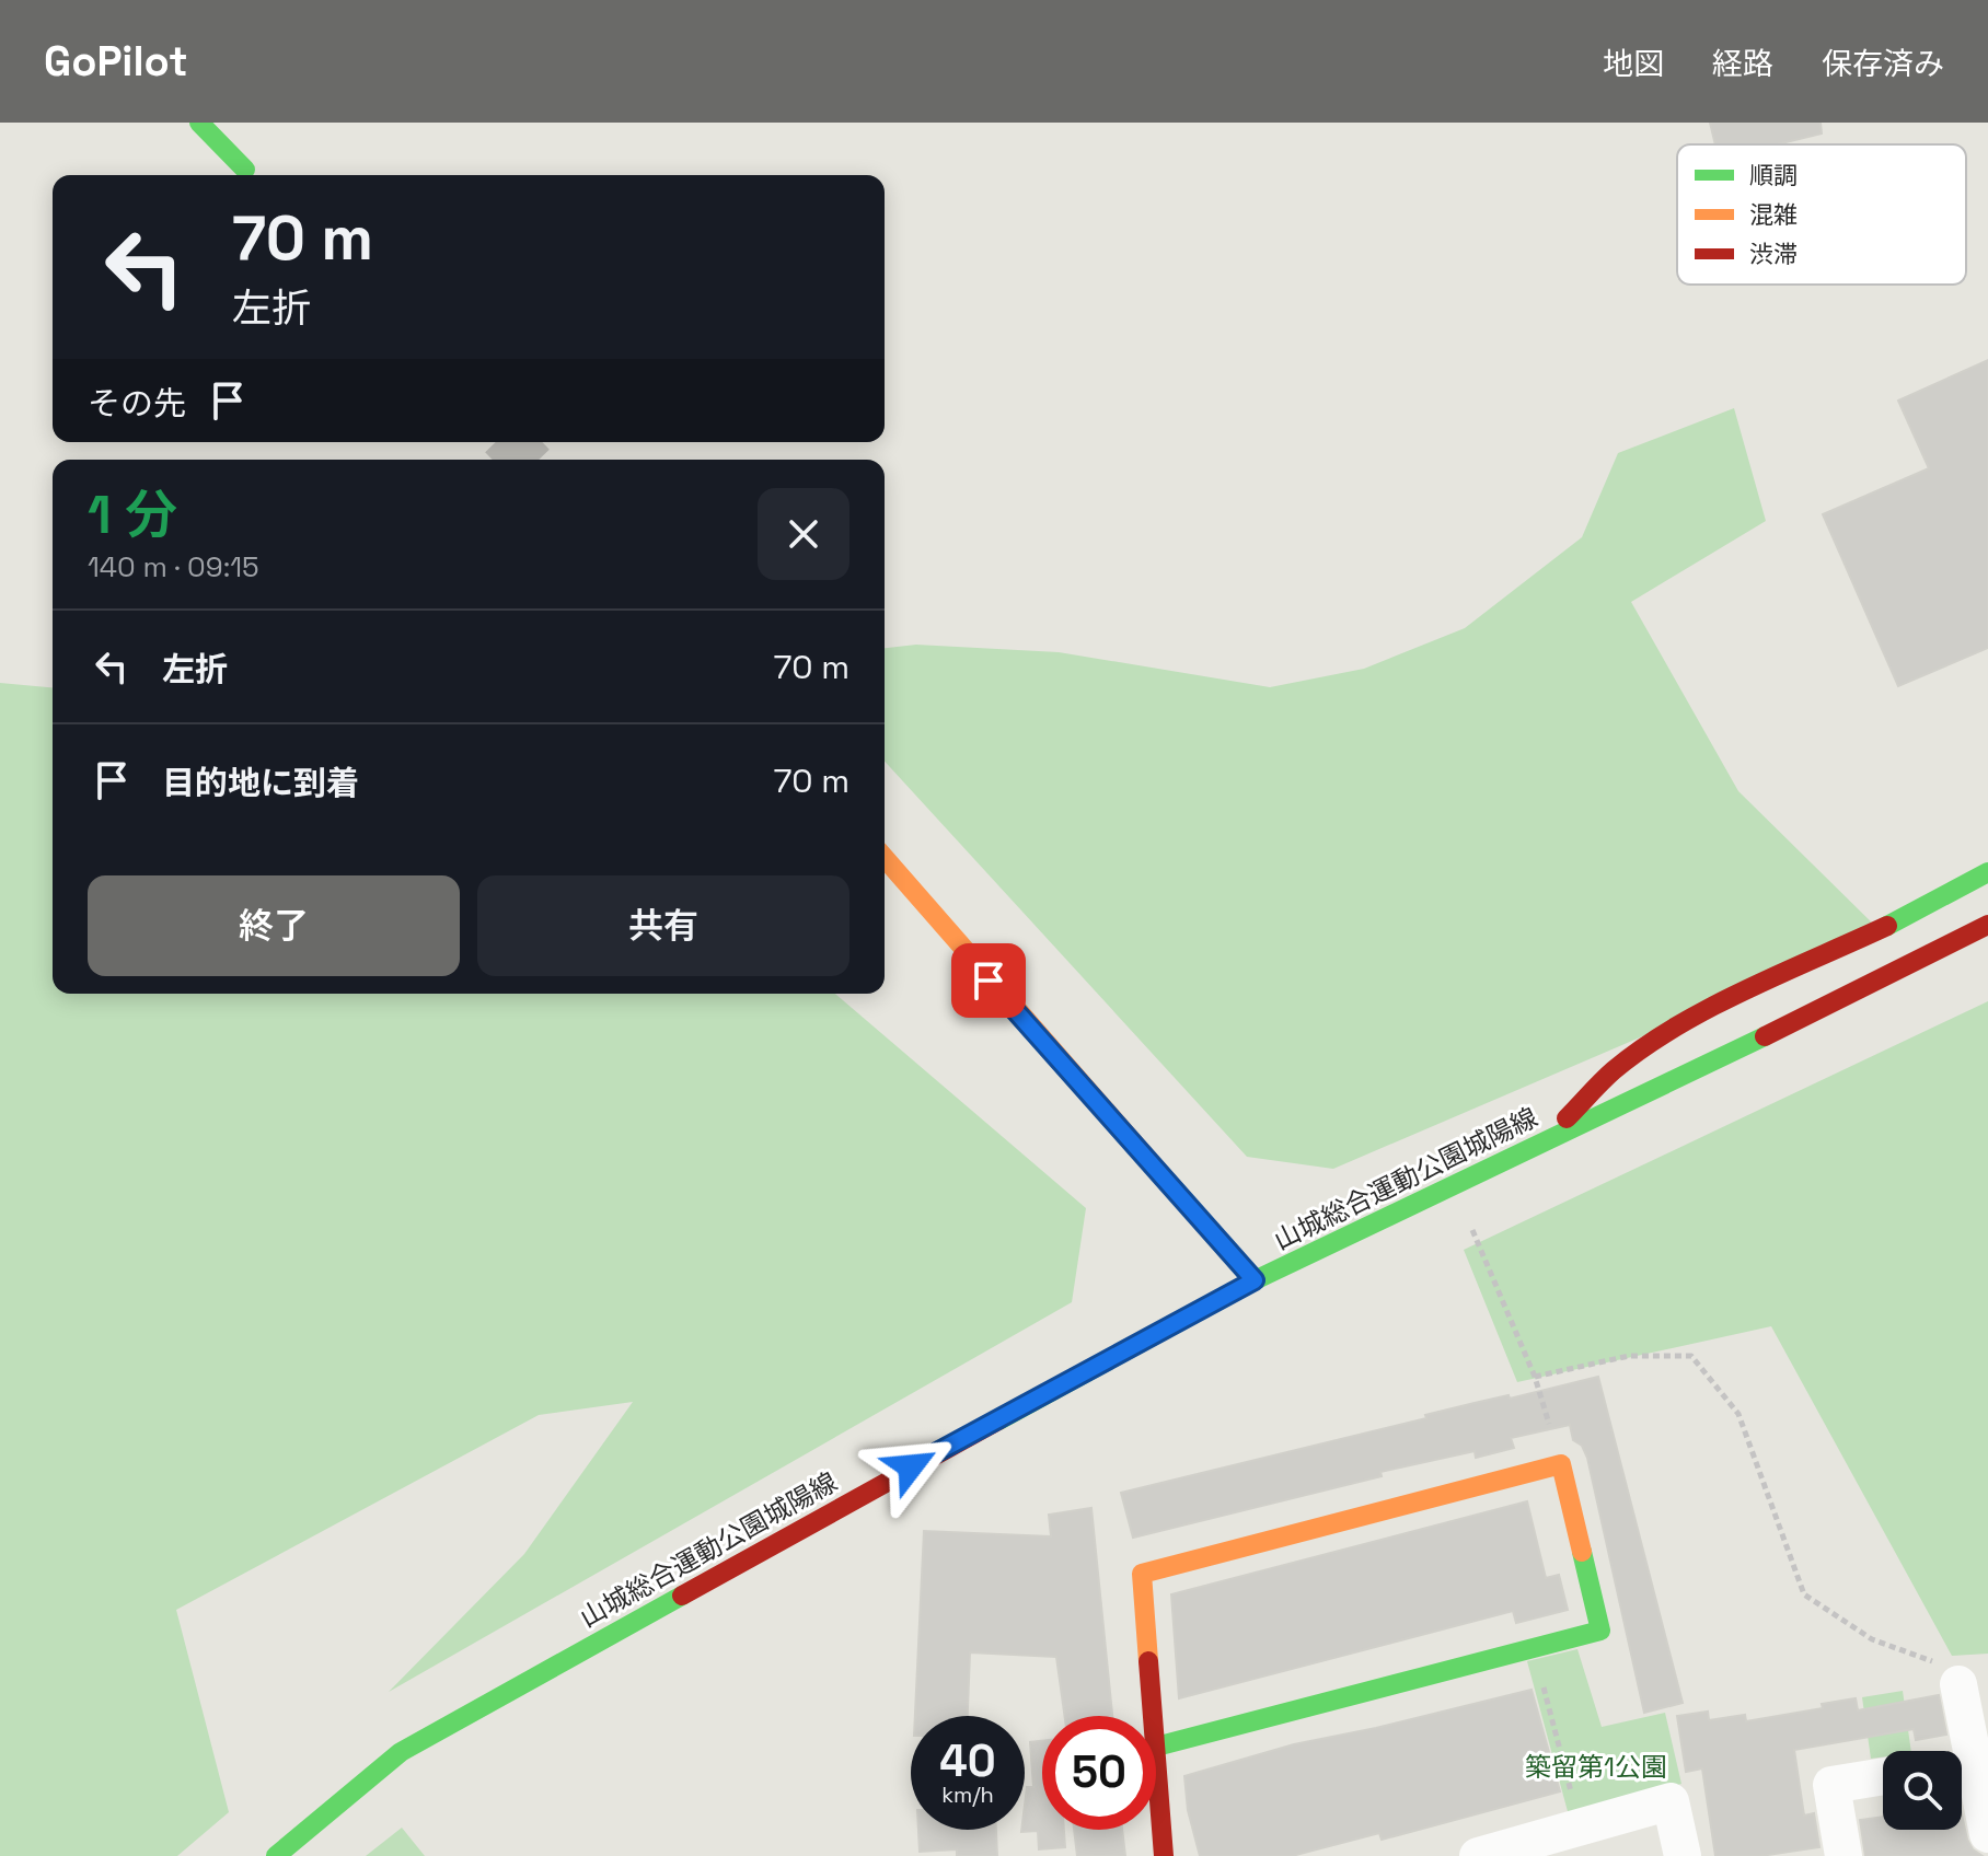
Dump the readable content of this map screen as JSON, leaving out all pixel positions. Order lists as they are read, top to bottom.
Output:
{
  "streets": {
    "main road": ["山城総合運動公園城陽線"]
  },
  "parks": ["築留第1公園"],
  "legend": ["順調", "混雑", "渋滞"],
  "page": {
    "header": "GoPilot",
    "nav": ["地図", "経路", "保存済み"],
    "turn": ["70 m", "左折"],
    "then": "その先",
    "heading": ["1 分", "140 m · 09:15"],
    "list": [
      {
        "name": "左折",
        "value": "70 m"
      },
      {
        "name": "目的地に到着",
        "value": "70 m"
      }
    ],
    "buttons": ["終了", "共有"],
    "speed": "40 km/h",
    "limit": "50"
  }
}
